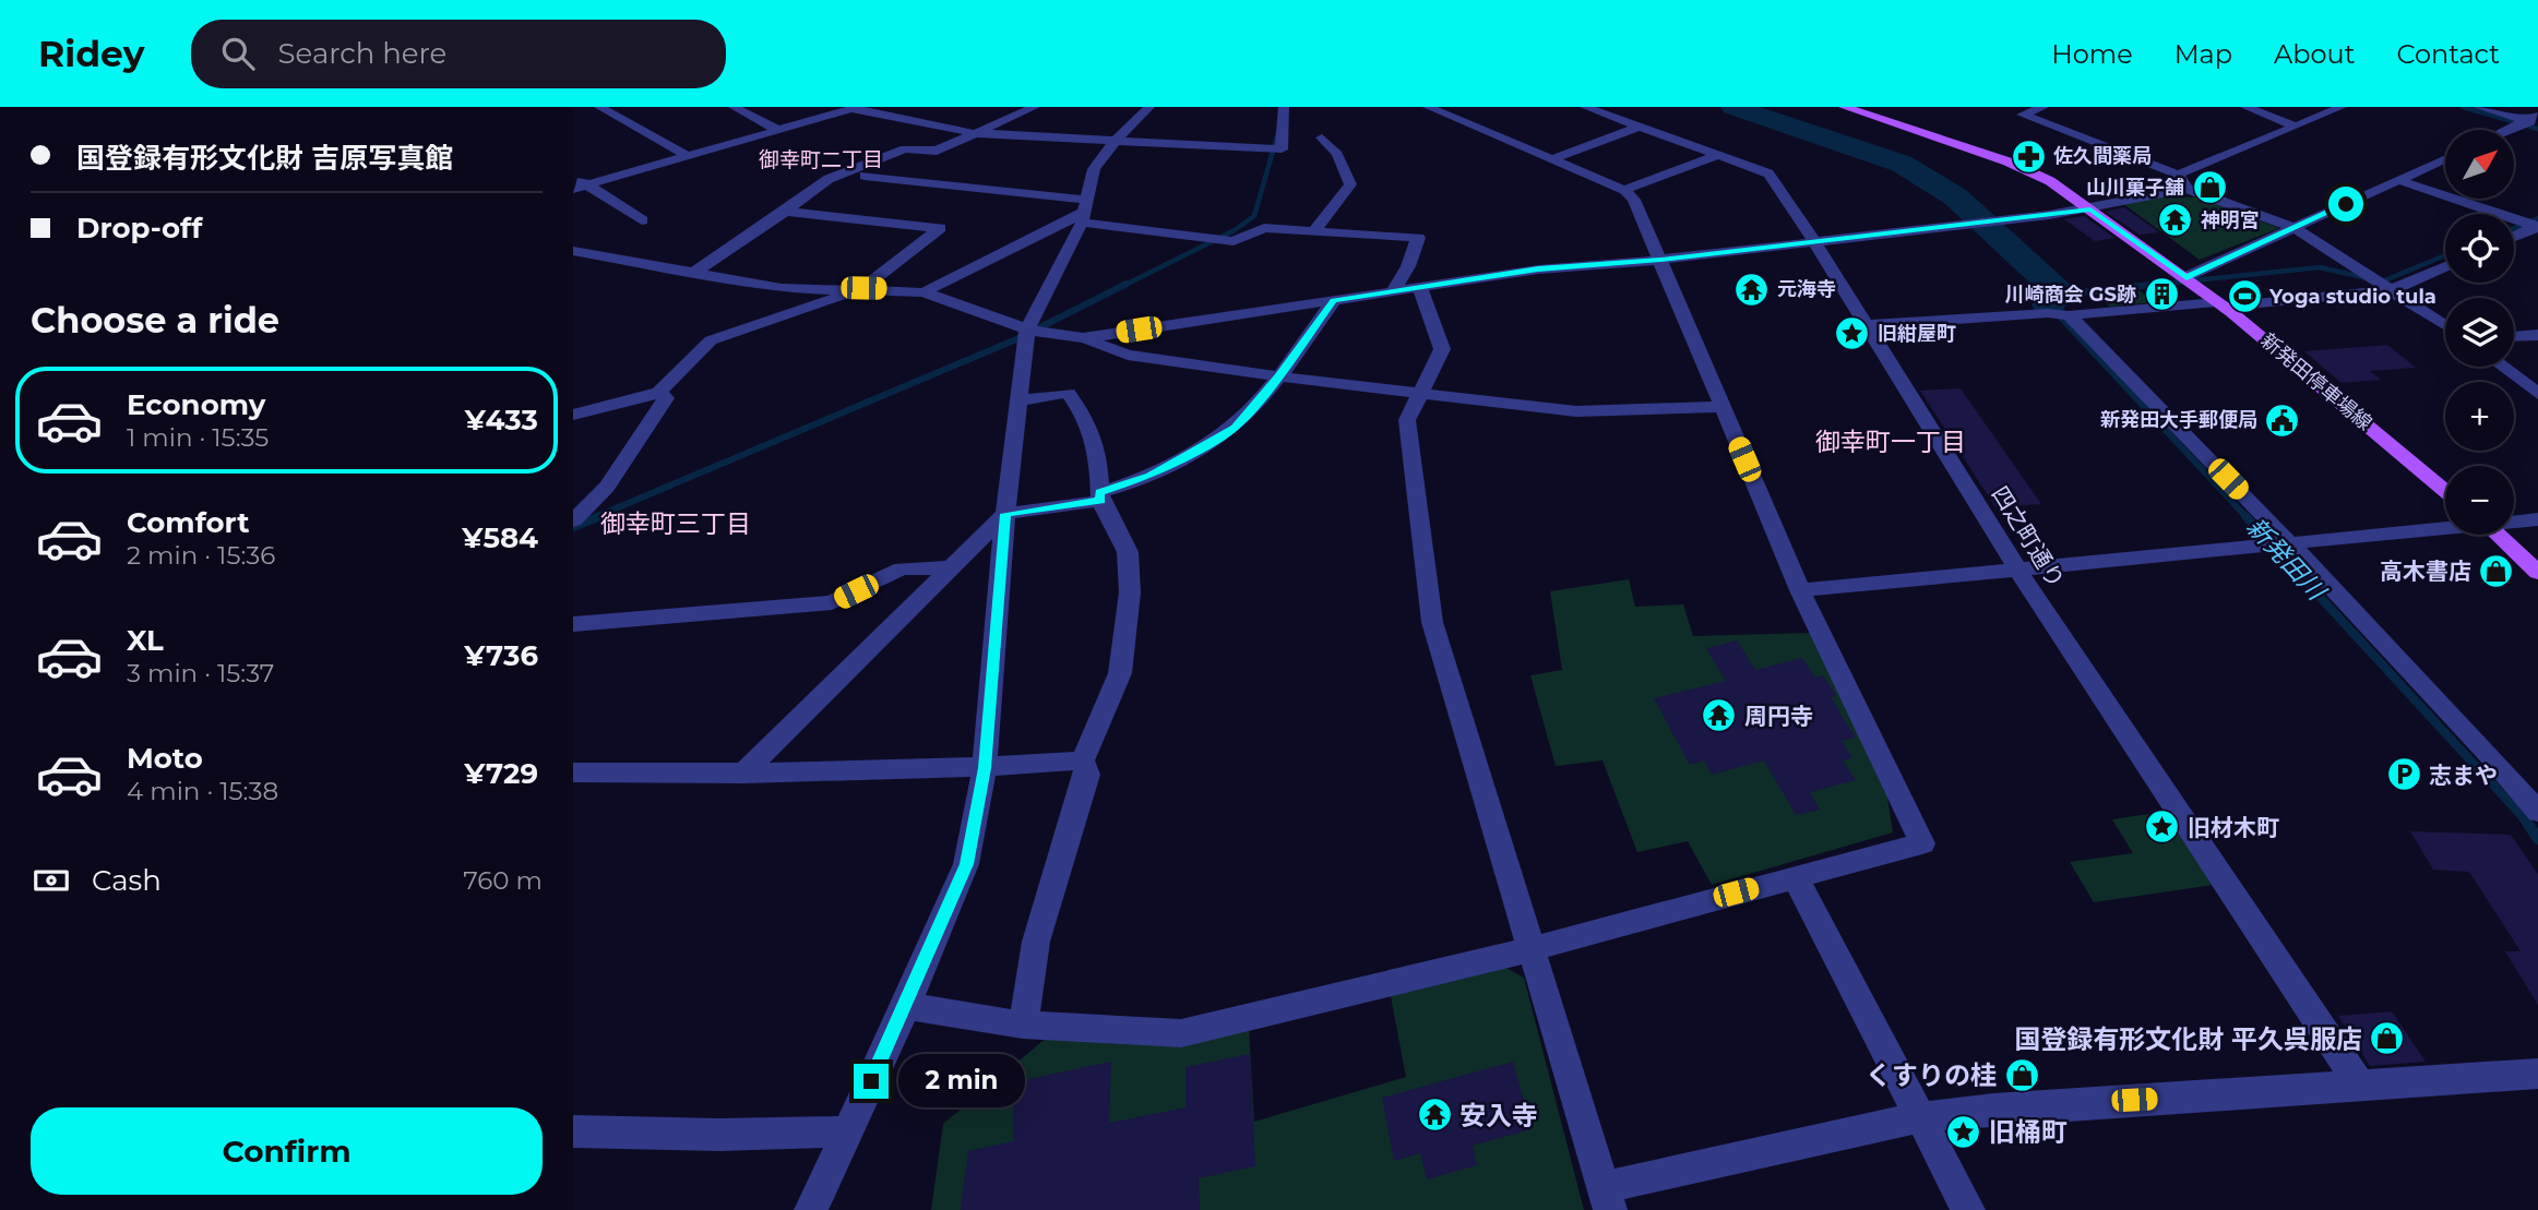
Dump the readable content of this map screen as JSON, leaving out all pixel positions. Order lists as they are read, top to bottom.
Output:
{
  "streets": {
    "main road": ["新発田停車場線"],
    "street": ["四之町通り"]
  },
  "districts": ["御幸町二丁目", "御幸町一丁目", "御幸町三丁目"],
  "water": ["新発田川"],
  "places": {
    "pharmacy": ["佐久間薬局"],
    "shop": [
      "山川菓子舗",
      "高木書店",
      "国登録有形文化財 平久呉服店",
      "くすりの桂"
    ],
    "temple": [
      "神明宮",
      "元海寺",
      "周円寺",
      "安入寺"
    ],
    "building": ["川崎商会 GS跡"],
    "sports": ["Yoga studio tula"],
    "place": ["旧紺屋町", "旧材木町", "旧桶町"],
    "public building": ["新発田大手郵便局"],
    "parking": ["志まや"]
  },
  "north": "top right",
  "page": {
    "header": "Ridey",
    "search": "Search here",
    "nav": [
      "Home",
      "Map",
      "About",
      "Contact"
    ],
    "banner": ["国登録有形文化財 吉原写真館", "Drop-off"],
    "map_buttons": ["+", "−"],
    "heading": "Choose a ride",
    "list": [
      {
        "name": "Economy",
        "note": "1 min · 15:35",
        "value": "¥433"
      },
      {
        "name": "Comfort",
        "note": "2 min · 15:36",
        "value": "¥584"
      },
      {
        "name": "XL",
        "note": "3 min · 15:37",
        "value": "¥736"
      },
      {
        "name": "Moto",
        "note": "4 min · 15:38",
        "value": "¥729"
      }
    ],
    "pay": ["Cash", "760 m"],
    "bubble": "2 min",
    "buttons": "Confirm"
  }
}
